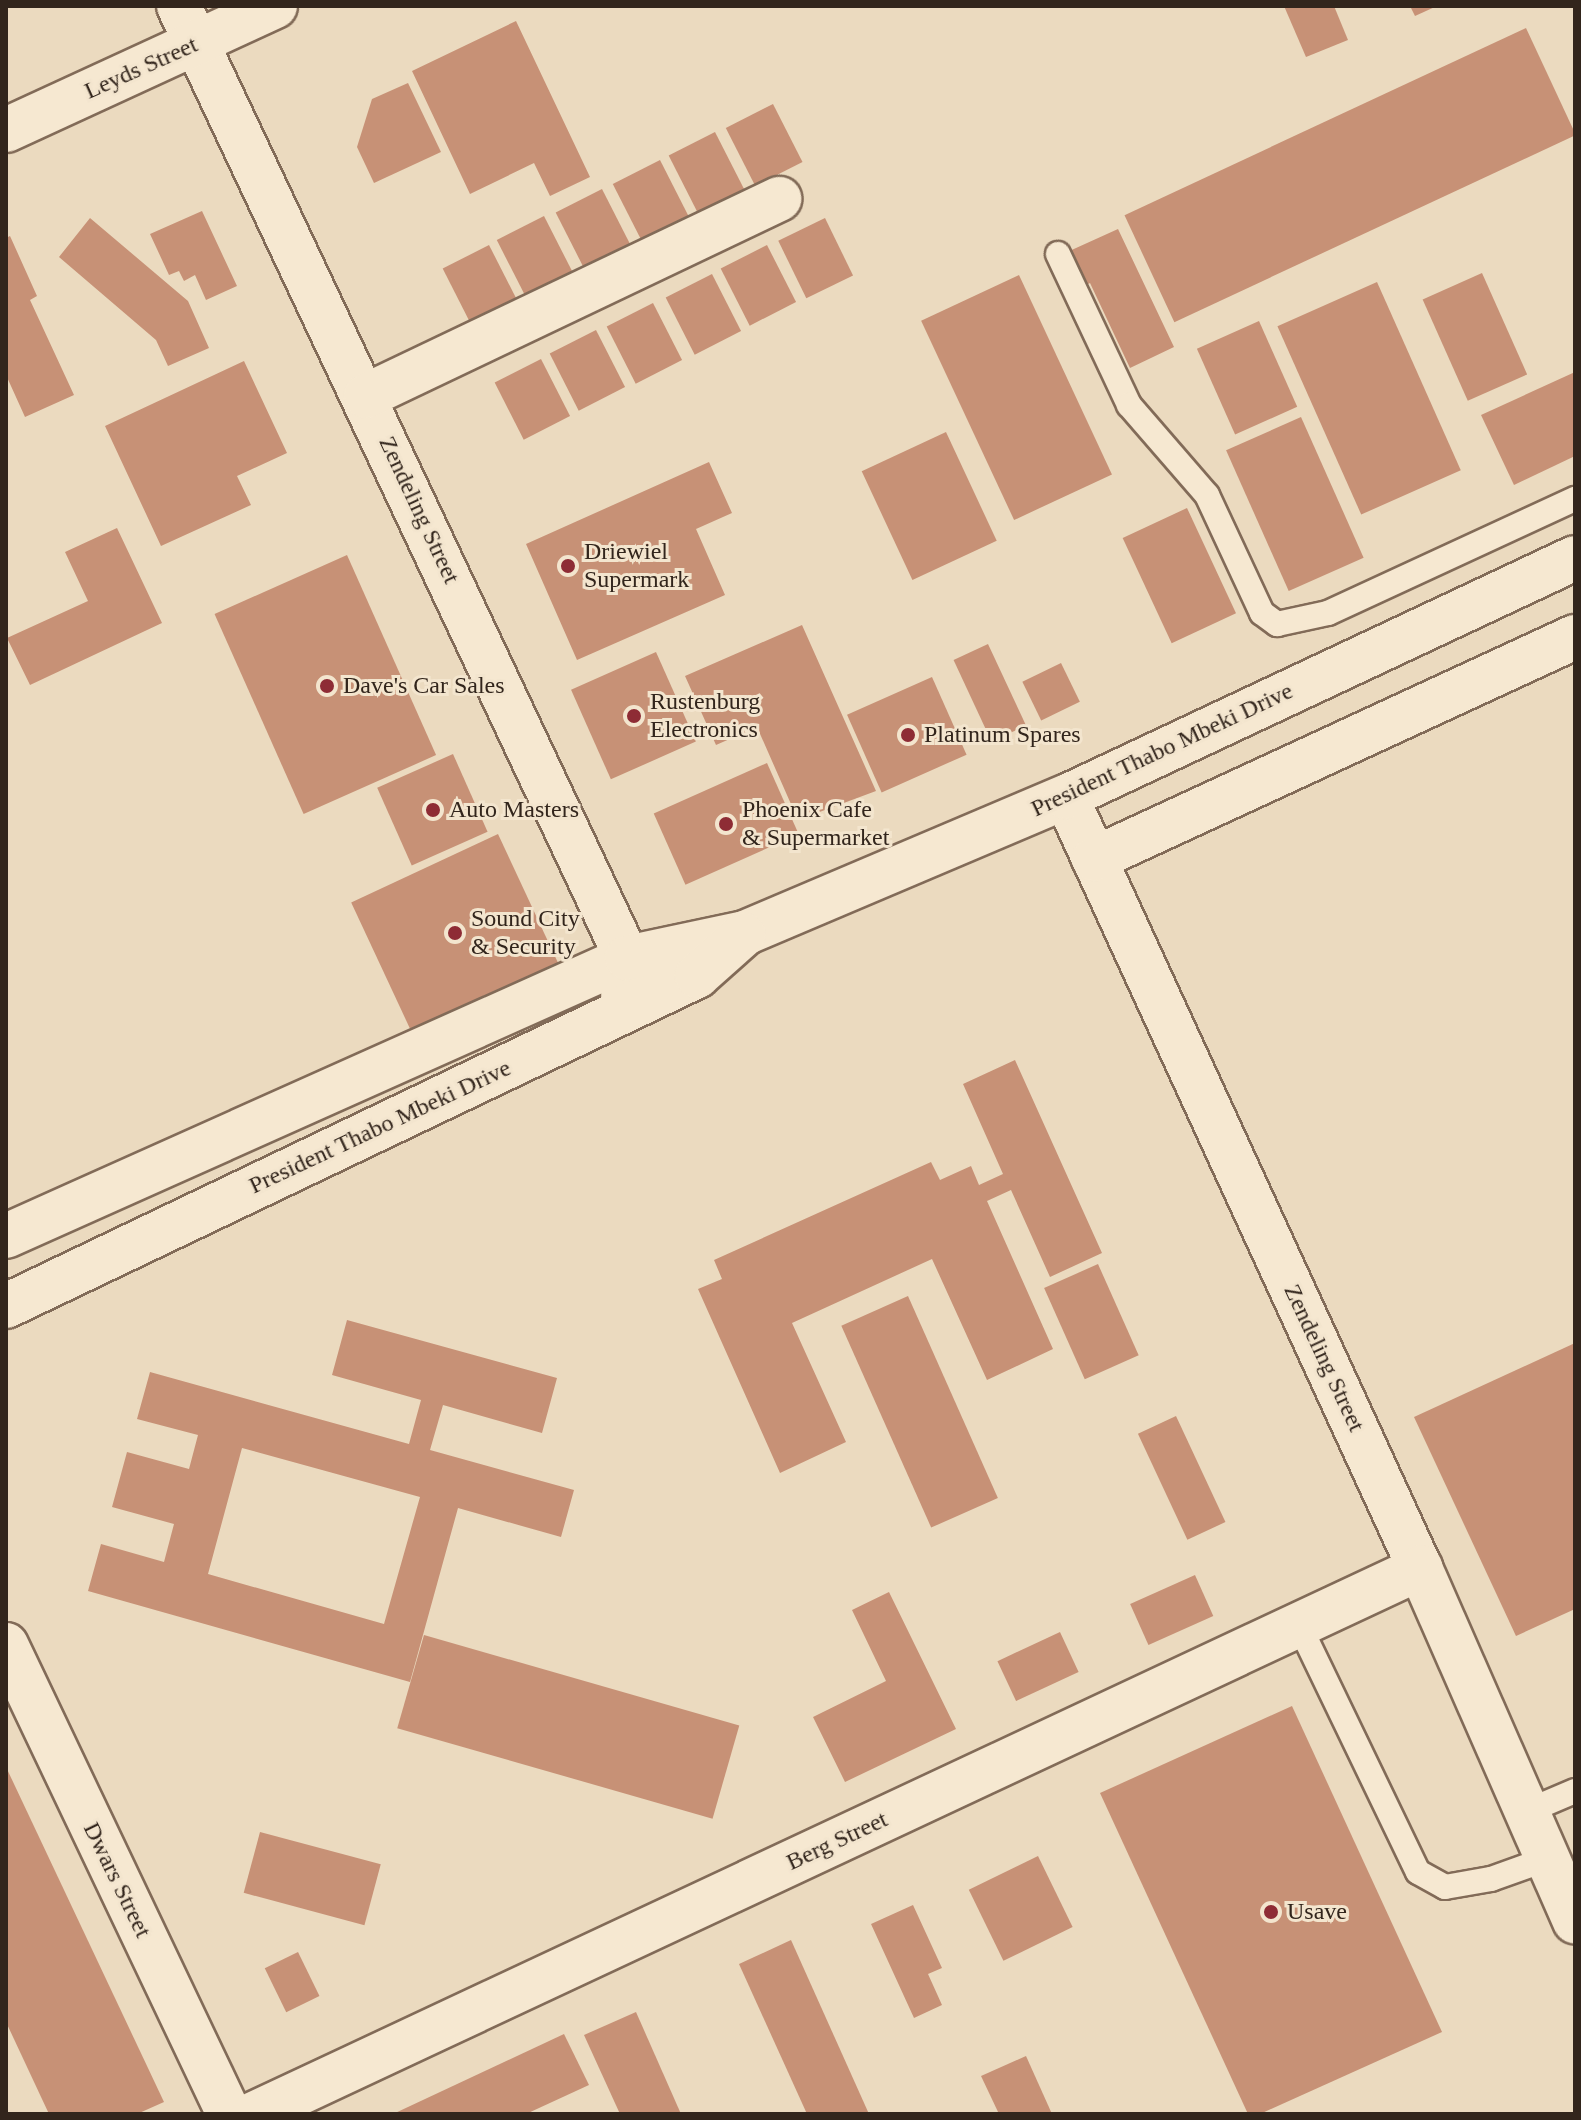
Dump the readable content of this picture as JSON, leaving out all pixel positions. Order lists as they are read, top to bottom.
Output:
{
  "streets": {
    "street": [
      "Leyds Street",
      "Zendeling Street",
      "President Thabo Mbeki Drive",
      "Berg Street",
      "Dwars Street"
    ]
  },
  "crossings": [
    ["Leyds Street", "Zendeling Street"],
    ["Zendeling Street", "President Thabo Mbeki Drive"],
    ["Zendeling Street", "Berg Street"]
  ],
  "places": [
    "Driewiel Supermark",
    "Dave's Car Sales",
    "Rustenburg Electronics",
    "Platinum Spares",
    "Auto Masters",
    "Phoenix Cafe & Supermarket",
    "Sound City & Security",
    "Usave"
  ]
}
